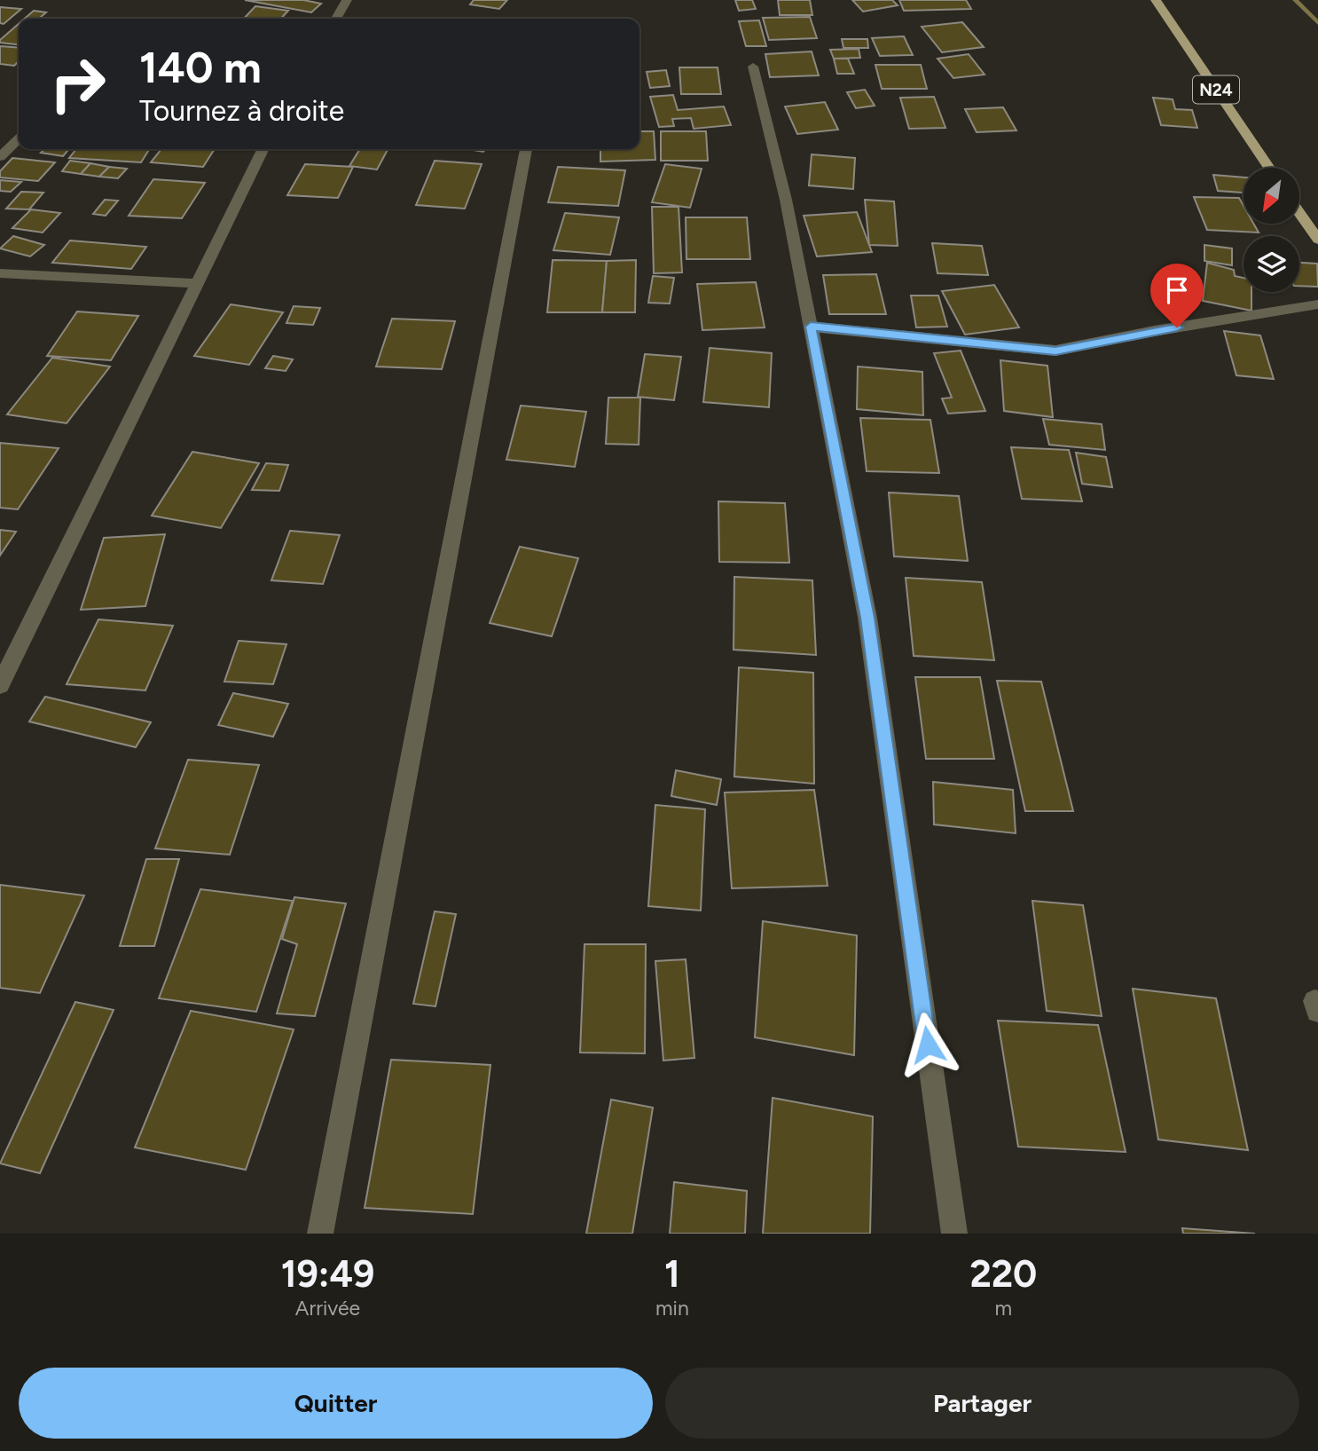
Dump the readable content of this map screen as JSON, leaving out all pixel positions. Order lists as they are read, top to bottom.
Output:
{
  "streets": {
    "main road": ["N24"]
  },
  "north": "bottom left",
  "page": {
    "turn": ["140 m", "Tournez à droite"],
    "eta": [
      "19:49",
      "Arrivée",
      "1",
      "min",
      "220",
      "m"
    ],
    "buttons": ["Quitter", "Partager"]
  }
}
